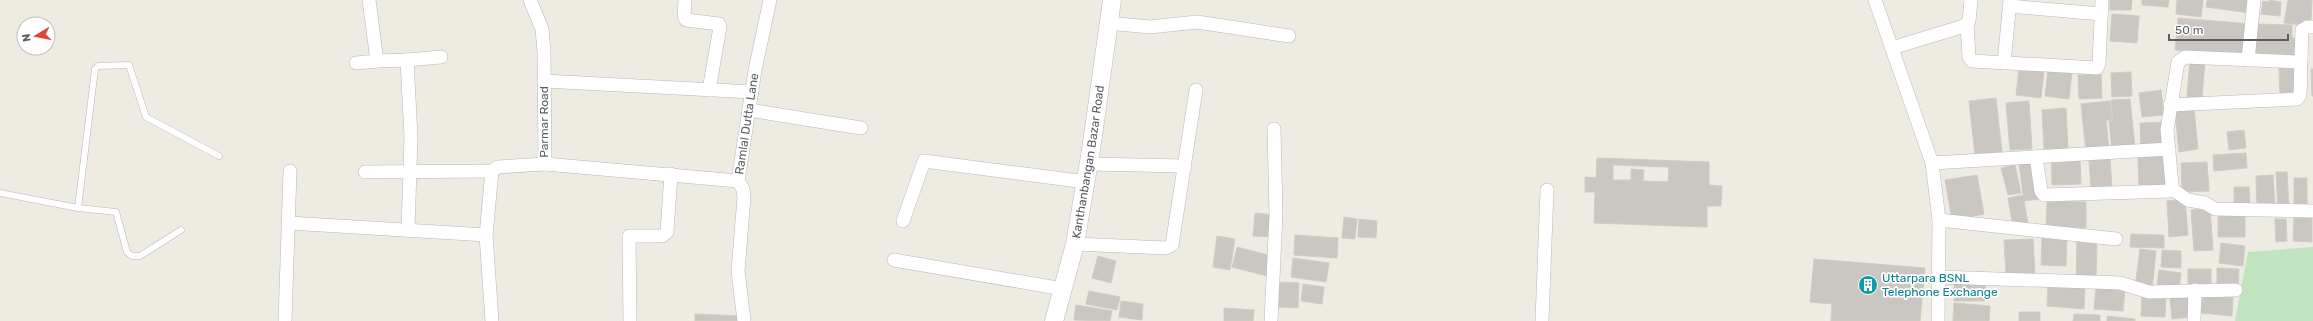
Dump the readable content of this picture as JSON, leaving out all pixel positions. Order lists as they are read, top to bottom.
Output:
{
  "streets": {
    "street": ["Parmar Road", "Ramlal Dutta Lane", "Kanthanbangan Bazar Road"]
  },
  "places": {
    "building": ["Uttarpara BSNL Telephone Exchange"]
  },
  "scale_bar": "50 m",
  "north": "left"
}
